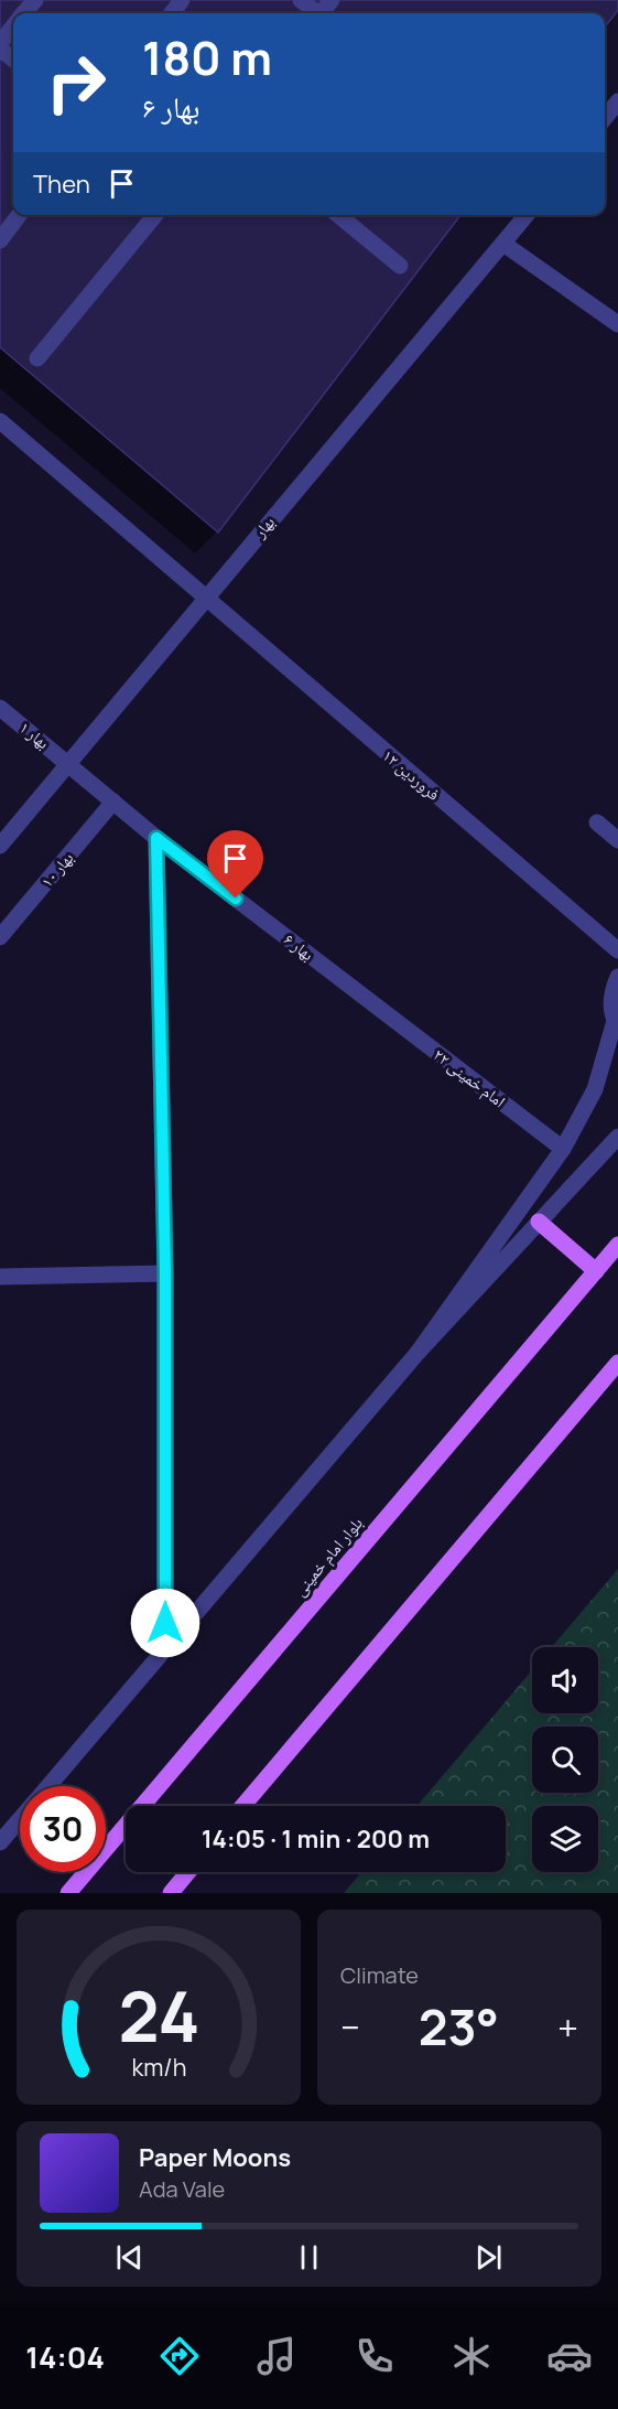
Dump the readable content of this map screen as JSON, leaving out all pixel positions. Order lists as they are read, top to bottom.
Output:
{
  "streets": {
    "main road": ["بلوار امام خمینی"],
    "street": [
      "بهار",
      "بهار ۱",
      "۱۲ فروردین",
      "بهار ۱۰",
      "بهار ۶",
      "امام خمینی ۲۲"
    ]
  },
  "crossings": [
    ["بهار", "بهار ۱"],
    ["بهار", "۱۲ فروردین"],
    ["بهار", "بهار ۶"],
    ["بهار ۱", "بهار ۶"],
    ["بهار ۱۰", "بهار ۶"],
    ["بهار ۶", "امام خمینی ۲۲"]
  ],
  "page": {
    "turn": ["180 m", "بهار ۶"],
    "then": "Then",
    "limit": "30",
    "trip": "14:05 · 1 min · 200 m",
    "tile": "Climate",
    "heat": ["−", "23°", "+"],
    "song": ["Paper Moons", "Ada Vale"],
    "tabs": "14:04",
    "gauge": ["24", "km/h"]
  }
}
